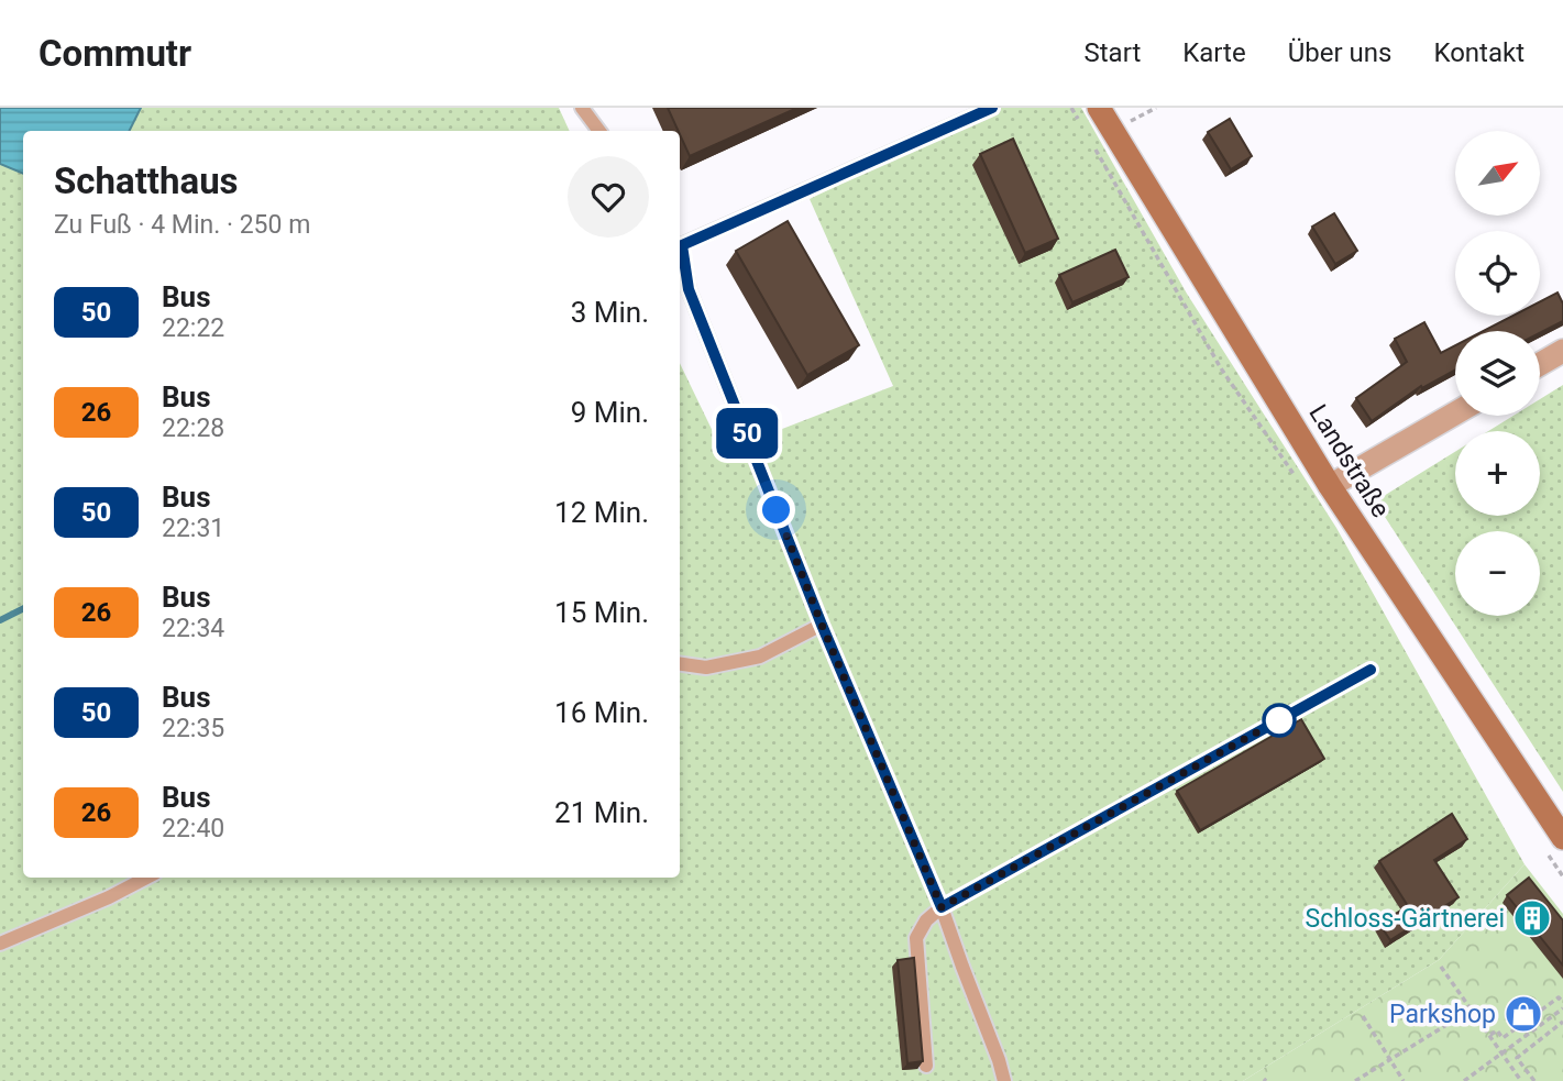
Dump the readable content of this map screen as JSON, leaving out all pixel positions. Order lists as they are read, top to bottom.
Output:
{
  "streets": {
    "street": ["Landstraße"]
  },
  "places": {
    "building": ["Schloss-Gärtnerei"],
    "shop": ["Parkshop"]
  },
  "lines": ["bus line 50"],
  "north": "top right",
  "page": {
    "header": "Commutr",
    "nav": [
      "Start",
      "Karte",
      "Über uns",
      "Kontakt"
    ],
    "on_map": "50",
    "map_buttons": ["+", "−"],
    "heading": ["Schatthaus", "Zu Fuß · 4 Min. · 250 m"],
    "list": [
      {
        "mark": "50",
        "name": "Bus",
        "note": "22:22",
        "value": "3 Min."
      },
      {
        "mark": "26",
        "name": "Bus",
        "note": "22:28",
        "value": "9 Min."
      },
      {
        "mark": "50",
        "name": "Bus",
        "note": "22:31",
        "value": "12 Min."
      },
      {
        "mark": "26",
        "name": "Bus",
        "note": "22:34",
        "value": "15 Min."
      },
      {
        "mark": "50",
        "name": "Bus",
        "note": "22:35",
        "value": "16 Min."
      },
      {
        "mark": "26",
        "name": "Bus",
        "note": "22:40",
        "value": "21 Min."
      }
    ]
  }
}
